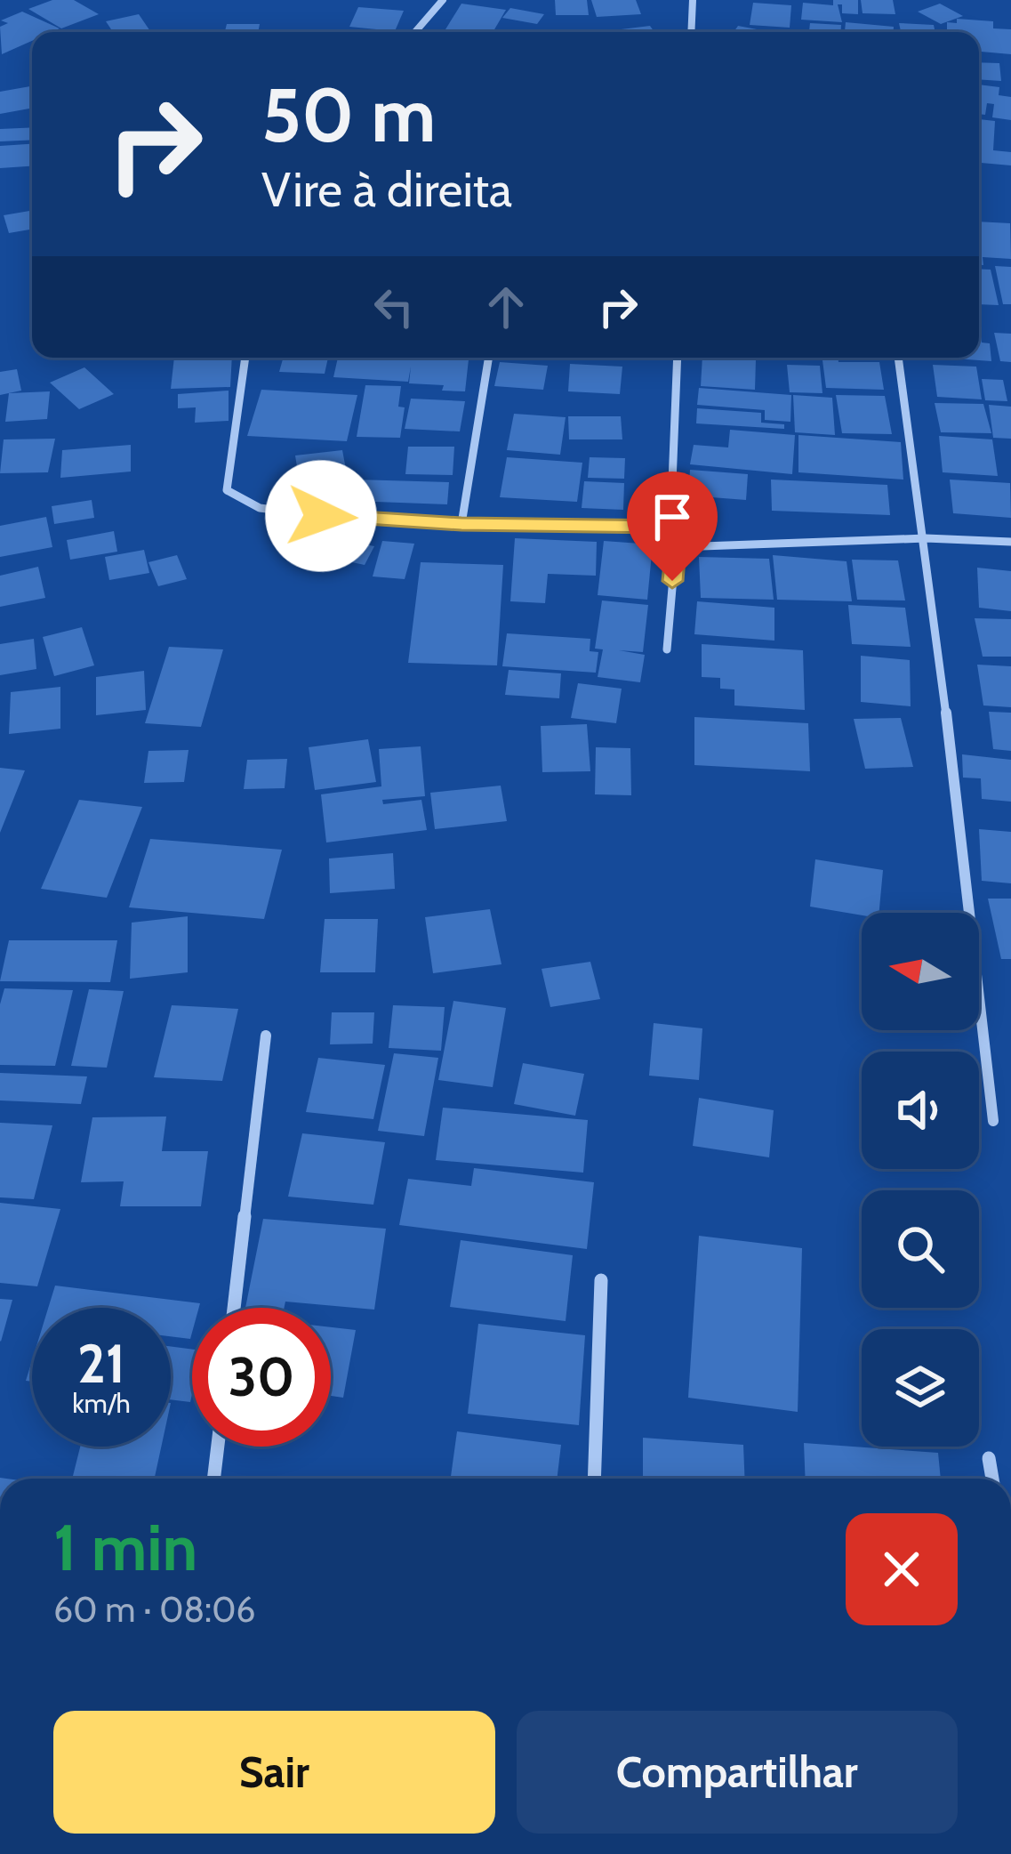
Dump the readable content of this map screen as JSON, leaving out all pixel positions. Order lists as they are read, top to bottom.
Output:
{
  "north": "left",
  "page": {
    "turn": ["50 m", "Vire à direita"],
    "speed": "21 km/h",
    "limit": "30",
    "heading": ["1 min", "60 m · 08:06"],
    "buttons": ["Sair", "Compartilhar"]
  }
}
